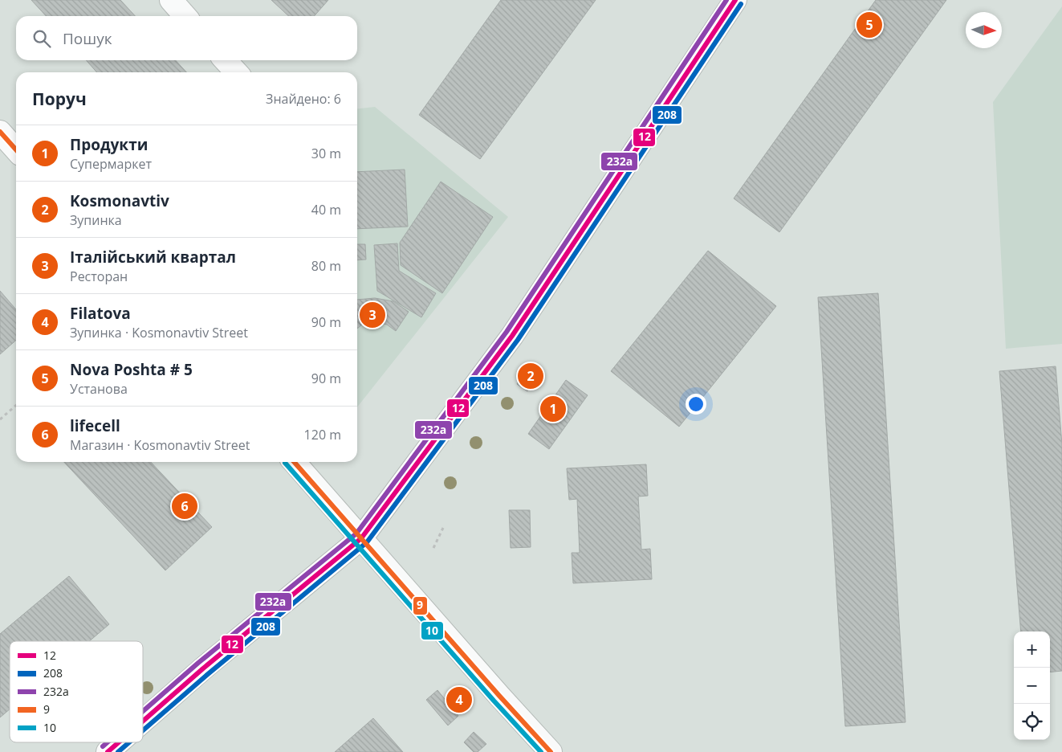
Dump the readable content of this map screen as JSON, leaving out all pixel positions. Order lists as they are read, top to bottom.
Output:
{
  "lines": [
    "transit line 12",
    "transit line 232а",
    "transit line 208",
    "transit line 9",
    "transit line 10"
  ],
  "legend": [
    "12",
    "208",
    "232а",
    "9",
    "10"
  ],
  "north": "right",
  "page": {
    "pins": [
      "5",
      "3",
      "2",
      "1",
      "6",
      "4"
    ],
    "search": "Пошук",
    "heading": ["Поруч", "Знайдено: 6"],
    "list": [
      {
        "mark": "1",
        "name": "Продукти",
        "note": "Супермаркет",
        "value": "30 m"
      },
      {
        "mark": "2",
        "name": "Kosmonavtiv",
        "note": "Зупинка",
        "value": "40 m"
      },
      {
        "mark": "3",
        "name": "Італійський квартал",
        "note": "Ресторан",
        "value": "80 m"
      },
      {
        "mark": "4",
        "name": "Filatova",
        "note": "Зупинка · Kosmonavtiv Street",
        "value": "90 m"
      },
      {
        "mark": "5",
        "name": "Nova Poshta # 5",
        "note": "Установа",
        "value": "90 m"
      },
      {
        "mark": "6",
        "name": "lifecell",
        "note": "Магазин · Kosmonavtiv Street",
        "value": "120 m"
      }
    ],
    "map_buttons": ["+", "−"]
  }
}
